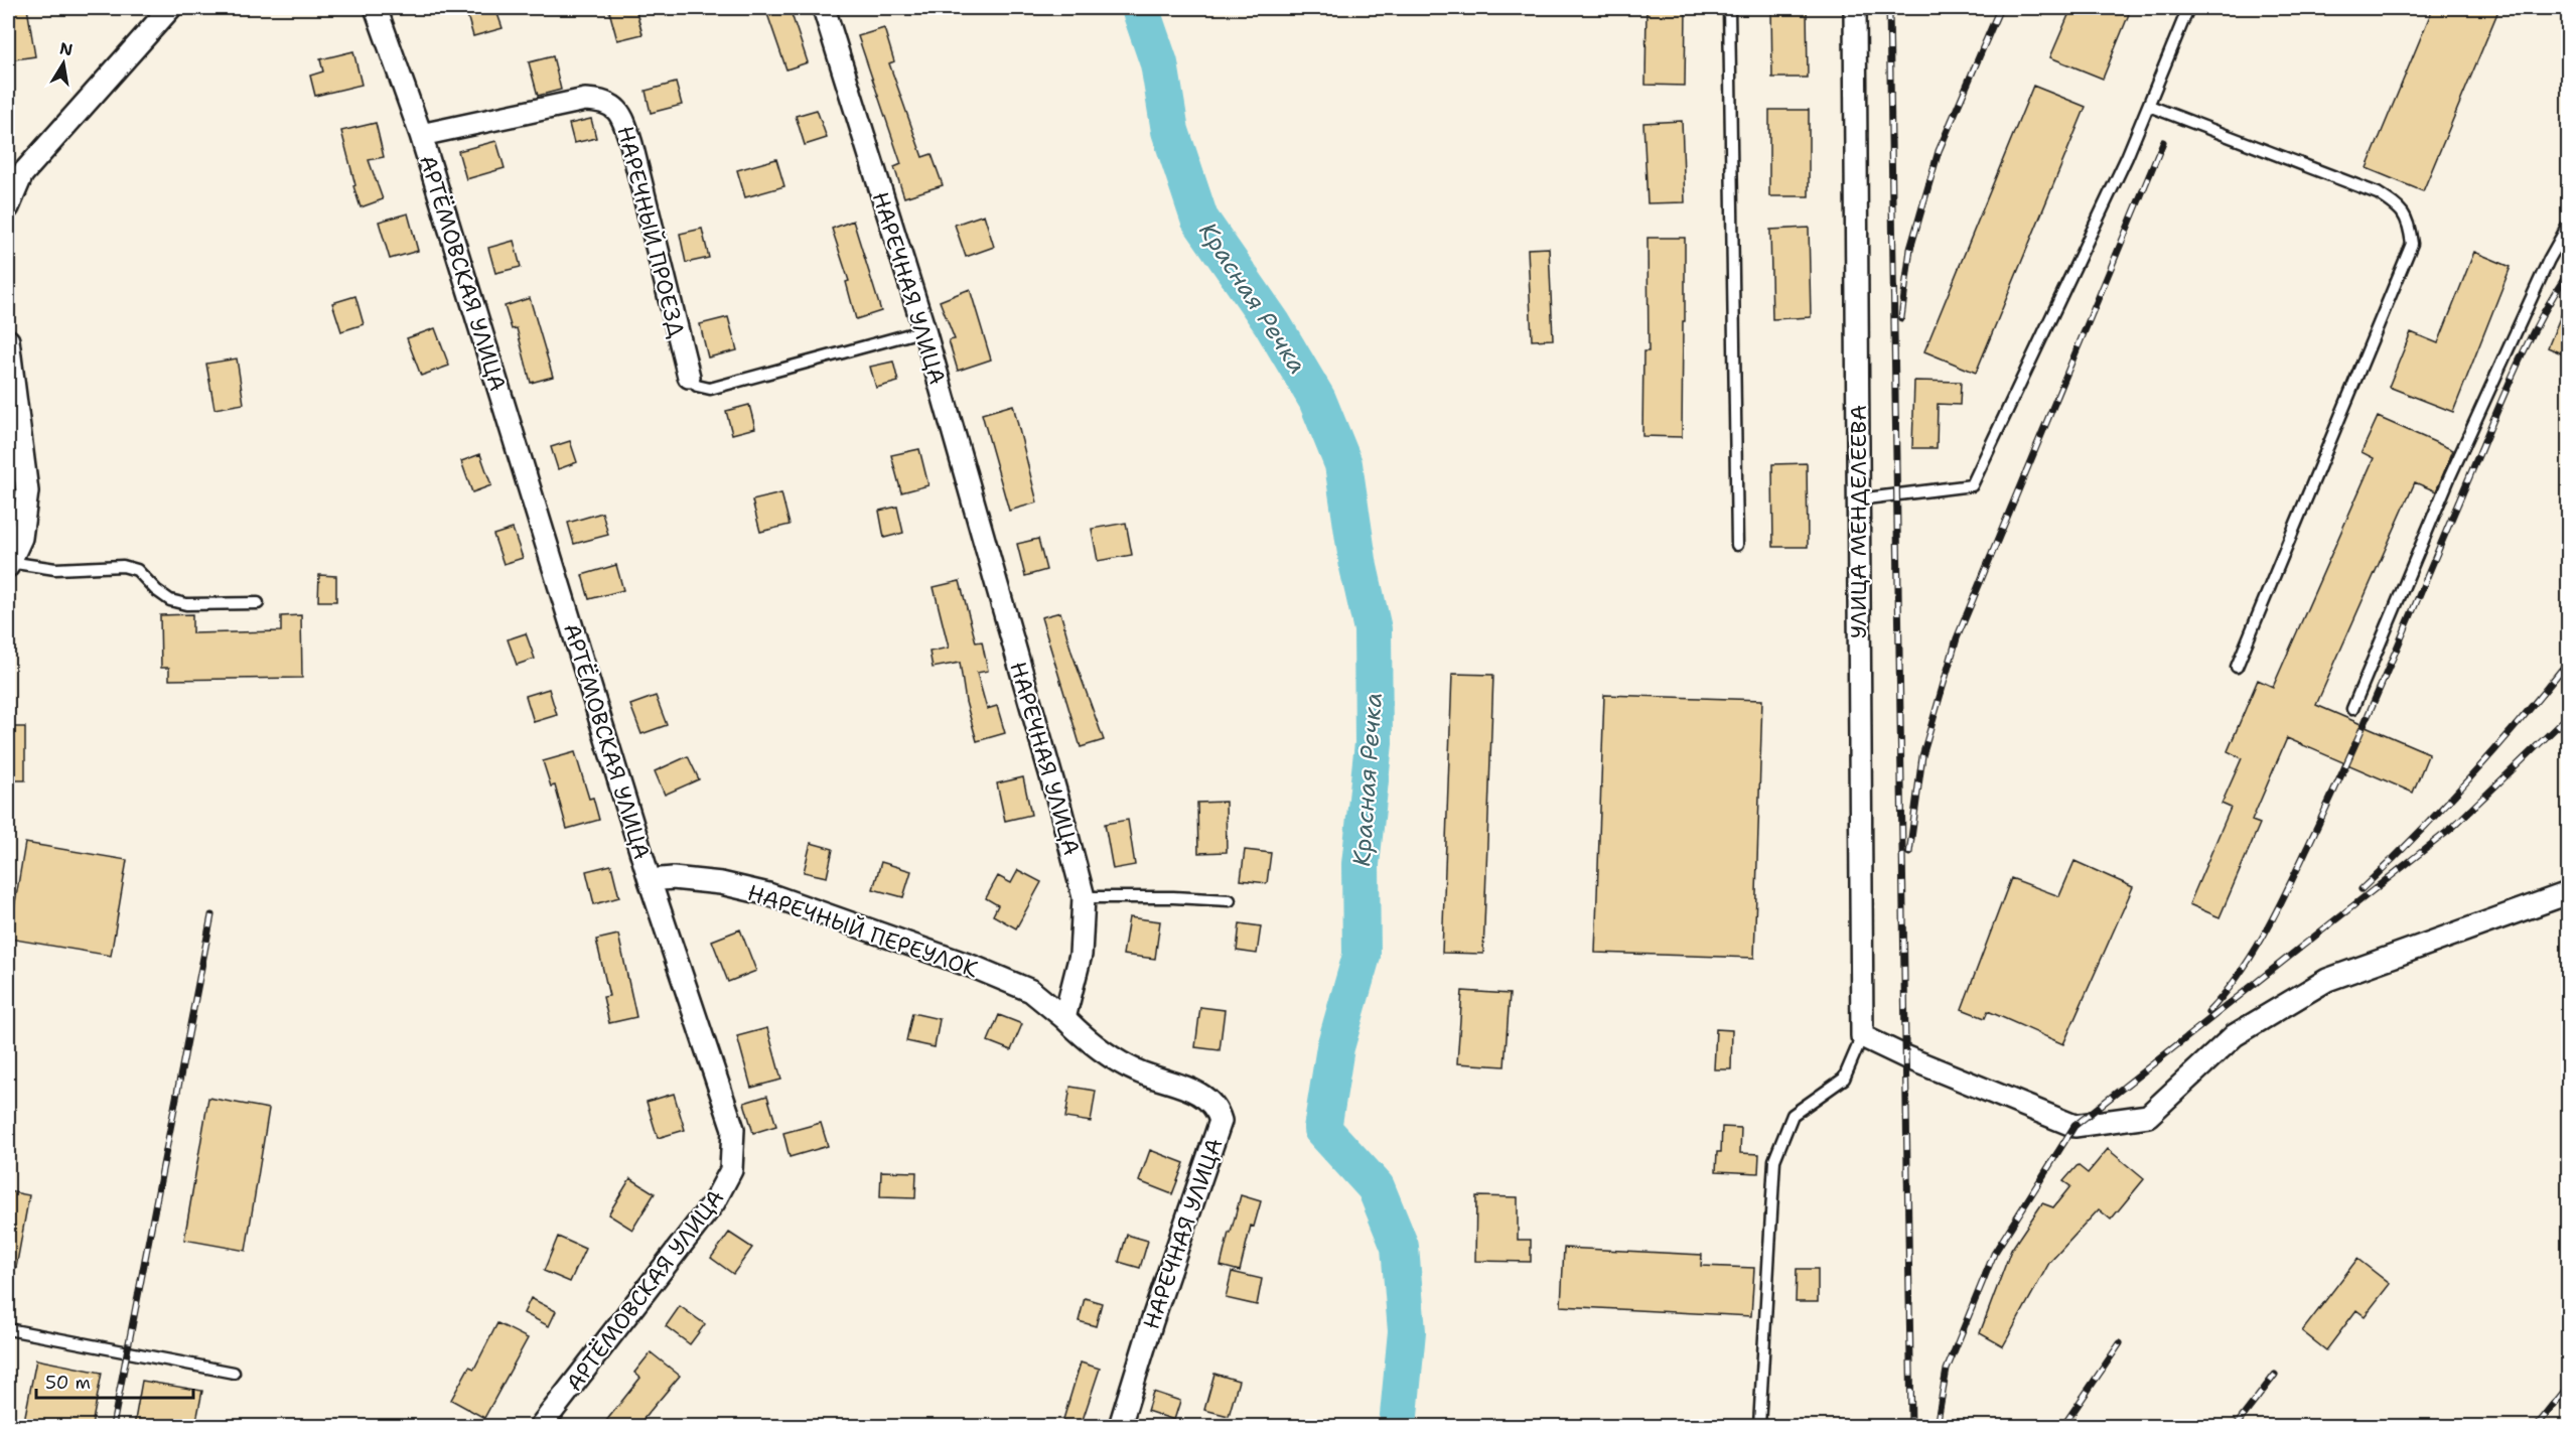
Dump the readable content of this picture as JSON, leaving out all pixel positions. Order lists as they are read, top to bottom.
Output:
{
  "streets": {
    "street": [
      "НАРЕЧНЫЙ ПРОЕЗД",
      "АРТЁМОВСКАЯ УЛИЦА",
      "НАРЕЧНАЯ УЛИЦА",
      "УЛИЦА МЕНДЕЛЕЕВА",
      "НАРЕЧНЫЙ ПЕРЕУЛОК"
    ]
  },
  "crossings": [
    ["НАРЕЧНЫЙ ПРОЕЗД", "АРТЁМОВСКАЯ УЛИЦА"],
    ["АРТЁМОВСКАЯ УЛИЦА", "НАРЕЧНЫЙ ПЕРЕУЛОК"],
    ["НАРЕЧНАЯ УЛИЦА", "НАРЕЧНЫЙ ПЕРЕУЛОК"]
  ],
  "water": ["Красная Речка"],
  "scale_bar": "50 m",
  "north": "top"
}
